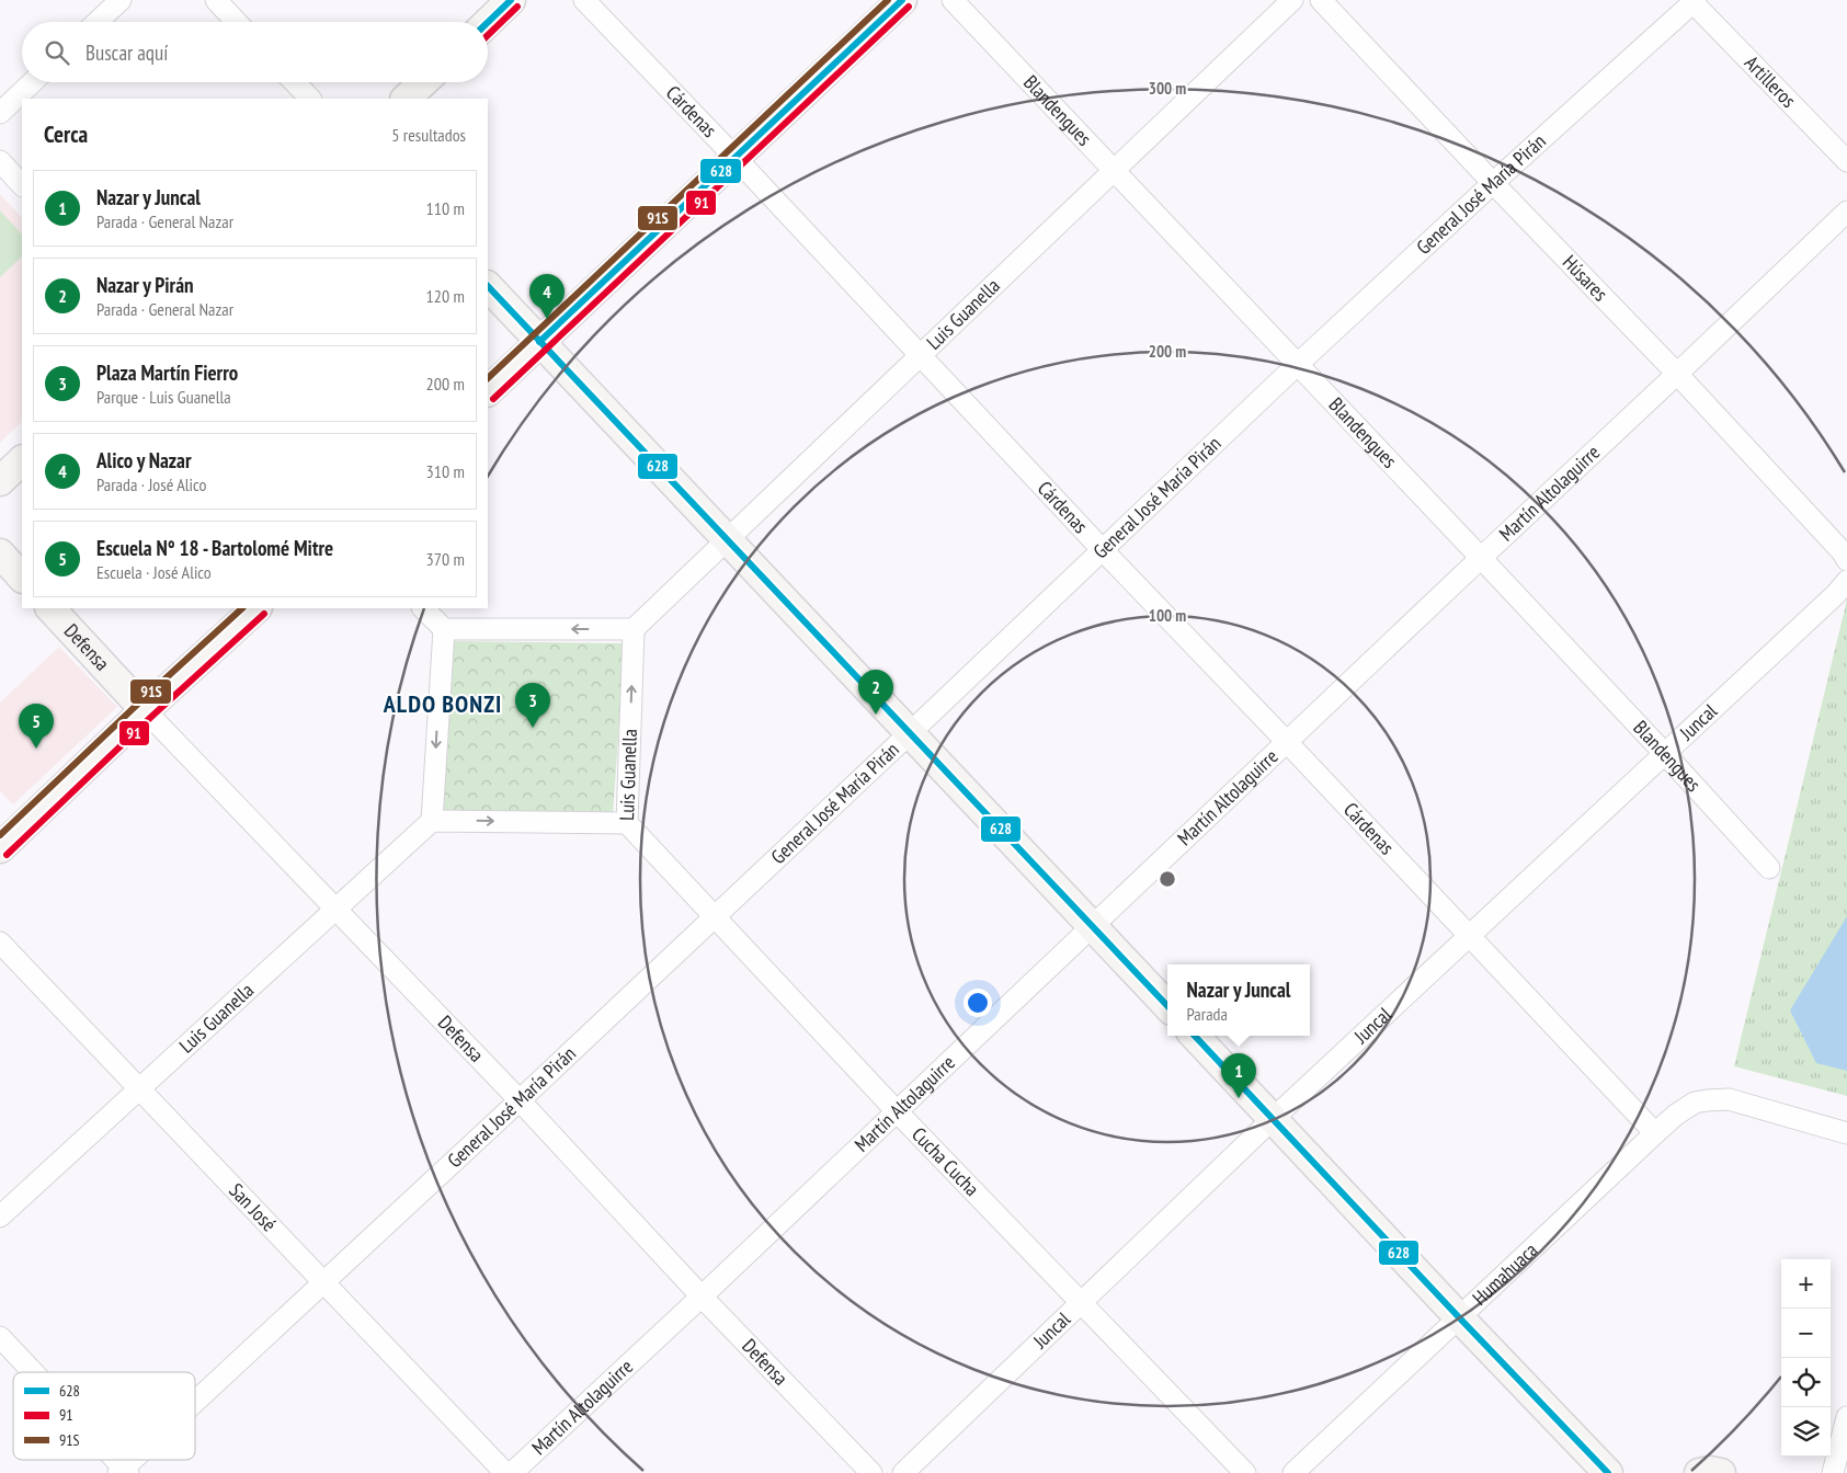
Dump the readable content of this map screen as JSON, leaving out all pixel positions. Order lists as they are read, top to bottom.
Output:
{
  "streets": {
    "street": [
      "Artilleros",
      "Blandengues",
      "Cárdenas",
      "General José María Pirán",
      "Húsares",
      "Luis Guanella",
      "Martín Altolaguirre",
      "Defensa",
      "Juncal",
      "Cucha Cucha",
      "San José",
      "Humahuaca"
    ]
  },
  "crossings": [
    ["Artilleros", "General José María Pirán"],
    ["Blandengues", "General José María Pirán"],
    ["Blandengues", "Luis Guanella"],
    ["Blandengues", "Martín Altolaguirre"],
    ["Blandengues", "Juncal"],
    ["Cárdenas", "General José María Pirán"],
    ["Cárdenas", "Luis Guanella"],
    ["Cárdenas", "Martín Altolaguirre"],
    ["Cárdenas", "Juncal"],
    ["Cárdenas", "Humahuaca"],
    ["General José María Pirán", "Húsares"],
    ["General José María Pirán", "Defensa"],
    ["General José María Pirán", "Cucha Cucha"],
    ["General José María Pirán", "San José"],
    ["Húsares", "Martín Altolaguirre"],
    ["Luis Guanella", "Defensa"],
    ["Luis Guanella", "Cucha Cucha"],
    ["Luis Guanella", "San José"],
    ["Martín Altolaguirre", "Defensa"],
    ["Martín Altolaguirre", "Cucha Cucha"],
    ["Juncal", "Cucha Cucha"]
  ],
  "districts": ["ALDO BONZI"],
  "lines": ["transit line 628", "transit line 91S", "transit line 91"],
  "legend": ["628", "91", "91S"],
  "page": {
    "search": "Buscar aquí",
    "heading": ["Cerca", "5 resultados"],
    "list": [
      {
        "mark": "1",
        "name": "Nazar y Juncal",
        "note": "Parada · General Nazar",
        "value": "110 m"
      },
      {
        "mark": "2",
        "name": "Nazar y Pirán",
        "note": "Parada · General Nazar",
        "value": "120 m"
      },
      {
        "mark": "3",
        "name": "Plaza Martín Fierro",
        "note": "Parque · Luis Guanella",
        "value": "200 m"
      },
      {
        "mark": "4",
        "name": "Alico y Nazar",
        "note": "Parada · José Alico",
        "value": "310 m"
      },
      {
        "mark": "5",
        "name": "Escuela N° 18 - Bartolomé Mitre",
        "note": "Escuela · José Alico",
        "value": "370 m"
      }
    ],
    "pins": [
      "4",
      "2",
      "3",
      "5",
      "1"
    ],
    "popup": ["Nazar y Juncal", "Parada"],
    "map_buttons": ["+", "−"]
  },
  "rings": ["300 m", "200 m", "100 m"]
}
